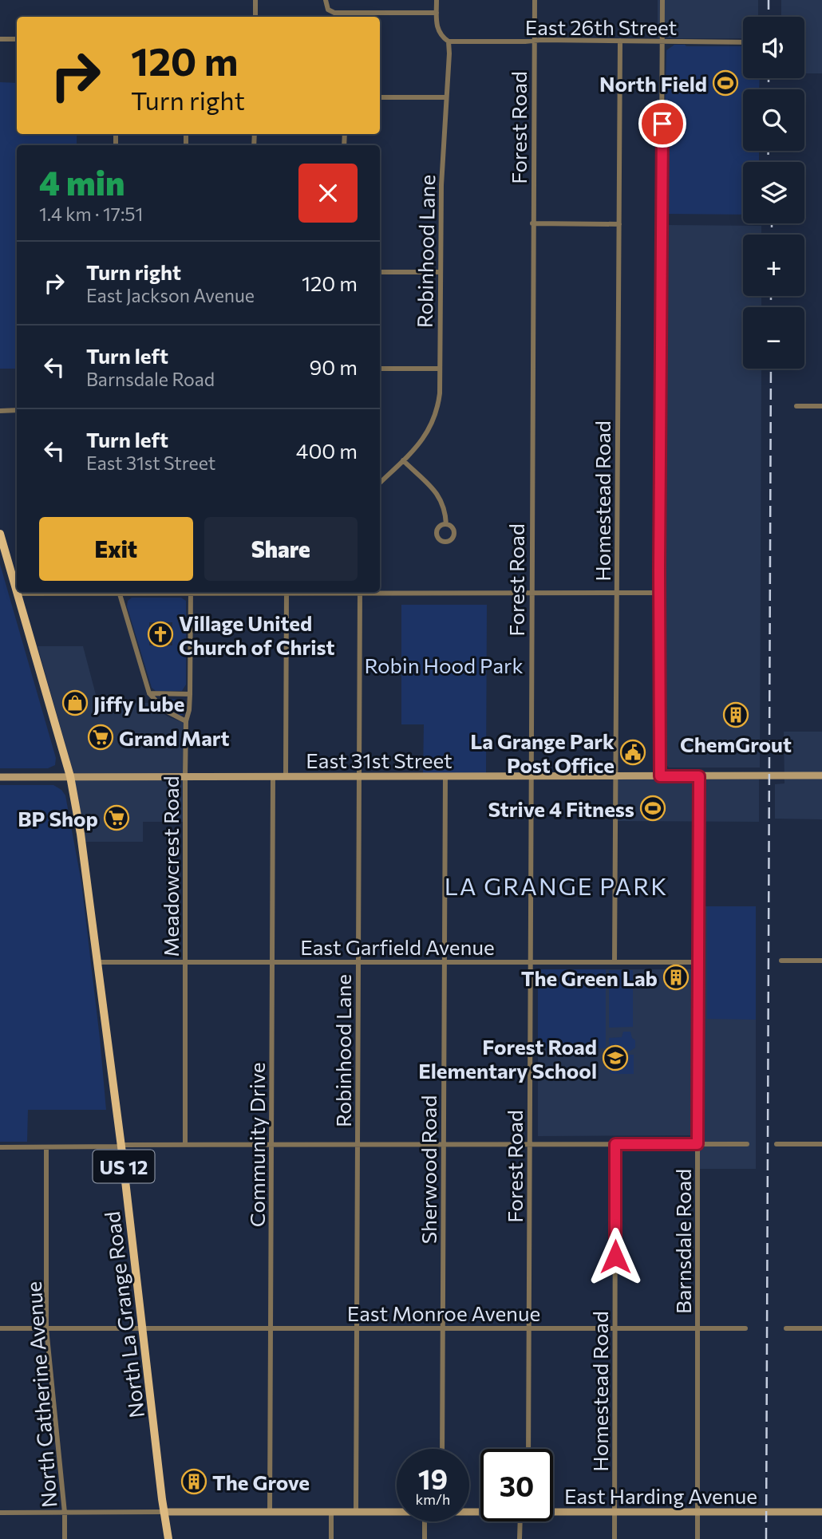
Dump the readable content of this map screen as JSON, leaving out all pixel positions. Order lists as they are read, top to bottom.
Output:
{
  "streets": {
    "main road": [
      "East 31st Street",
      "US 12",
      "North La Grange Road",
      "East Harding Avenue"
    ],
    "street": [
      "East 26th Street",
      "Forest Road",
      "Robinhood Lane",
      "Homestead Road",
      "Meadowcrest Road",
      "East Garfield Avenue",
      "Community Drive",
      "Sherwood Road",
      "Barnsdale Road",
      "East Monroe Avenue",
      "North Catherine Avenue"
    ]
  },
  "crossings": [
    ["East 26th Street", "Forest Road"],
    ["East 26th Street", "Robinhood Lane"],
    ["East 26th Street", "Homestead Road"],
    ["Forest Road", "East 31st Street"],
    ["Forest Road", "East Garfield Avenue"],
    ["Forest Road", "East Monroe Avenue"],
    ["Robinhood Lane", "East 31st Street"],
    ["Robinhood Lane", "East Garfield Avenue"],
    ["Robinhood Lane", "East Monroe Avenue"],
    ["Robinhood Lane", "East Harding Avenue"],
    ["Homestead Road", "East 31st Street"],
    ["Homestead Road", "East Garfield Avenue"],
    ["Homestead Road", "East Monroe Avenue"],
    ["Homestead Road", "East Harding Avenue"],
    ["East 31st Street", "Meadowcrest Road"],
    ["East 31st Street", "Community Drive"],
    ["East 31st Street", "US 12"],
    ["East 31st Street", "Sherwood Road"],
    ["East 31st Street", "Barnsdale Road"],
    ["East 31st Street", "North La Grange Road"],
    ["Meadowcrest Road", "East Garfield Avenue"],
    ["East Garfield Avenue", "Community Drive"],
    ["East Garfield Avenue", "Sherwood Road"],
    ["East Garfield Avenue", "Barnsdale Road"],
    ["East Garfield Avenue", "North La Grange Road"],
    ["Community Drive", "East Monroe Avenue"],
    ["Community Drive", "East Harding Avenue"],
    ["US 12", "North La Grange Road"],
    ["Sherwood Road", "East Monroe Avenue"],
    ["Barnsdale Road", "East Monroe Avenue"],
    ["Barnsdale Road", "East Harding Avenue"],
    ["East Monroe Avenue", "North La Grange Road"],
    ["East Monroe Avenue", "North Catherine Avenue"],
    ["North La Grange Road", "East Harding Avenue"]
  ],
  "districts": ["LA GRANGE PARK"],
  "parks": ["Robin Hood Park"],
  "places": {
    "sports": ["North Field", "Strive 4 Fitness"],
    "church": ["Village United Church of Christ"],
    "shop": ["Jiffy Lube"],
    "building": ["ChemGrout", "The Green Lab", "The Grove"],
    "supermarket": ["Grand Mart", "BP Shop"],
    "public building": ["La Grange Park Post Office"],
    "school or university": ["Forest Road Elementary School"]
  },
  "page": {
    "map_buttons": ["+", "−"],
    "turn": ["120 m", "Turn right"],
    "heading": ["4 min", "1.4 km · 17:51"],
    "list": [
      {
        "name": "Turn right",
        "note": "East Jackson Avenue",
        "value": "120 m"
      },
      {
        "name": "Turn left",
        "note": "Barnsdale Road",
        "value": "90 m"
      },
      {
        "name": "Turn left",
        "note": "East 31st Street",
        "value": "400 m"
      }
    ],
    "buttons": ["Exit", "Share"],
    "speed": "19 km/h",
    "limit": "30"
  }
}
